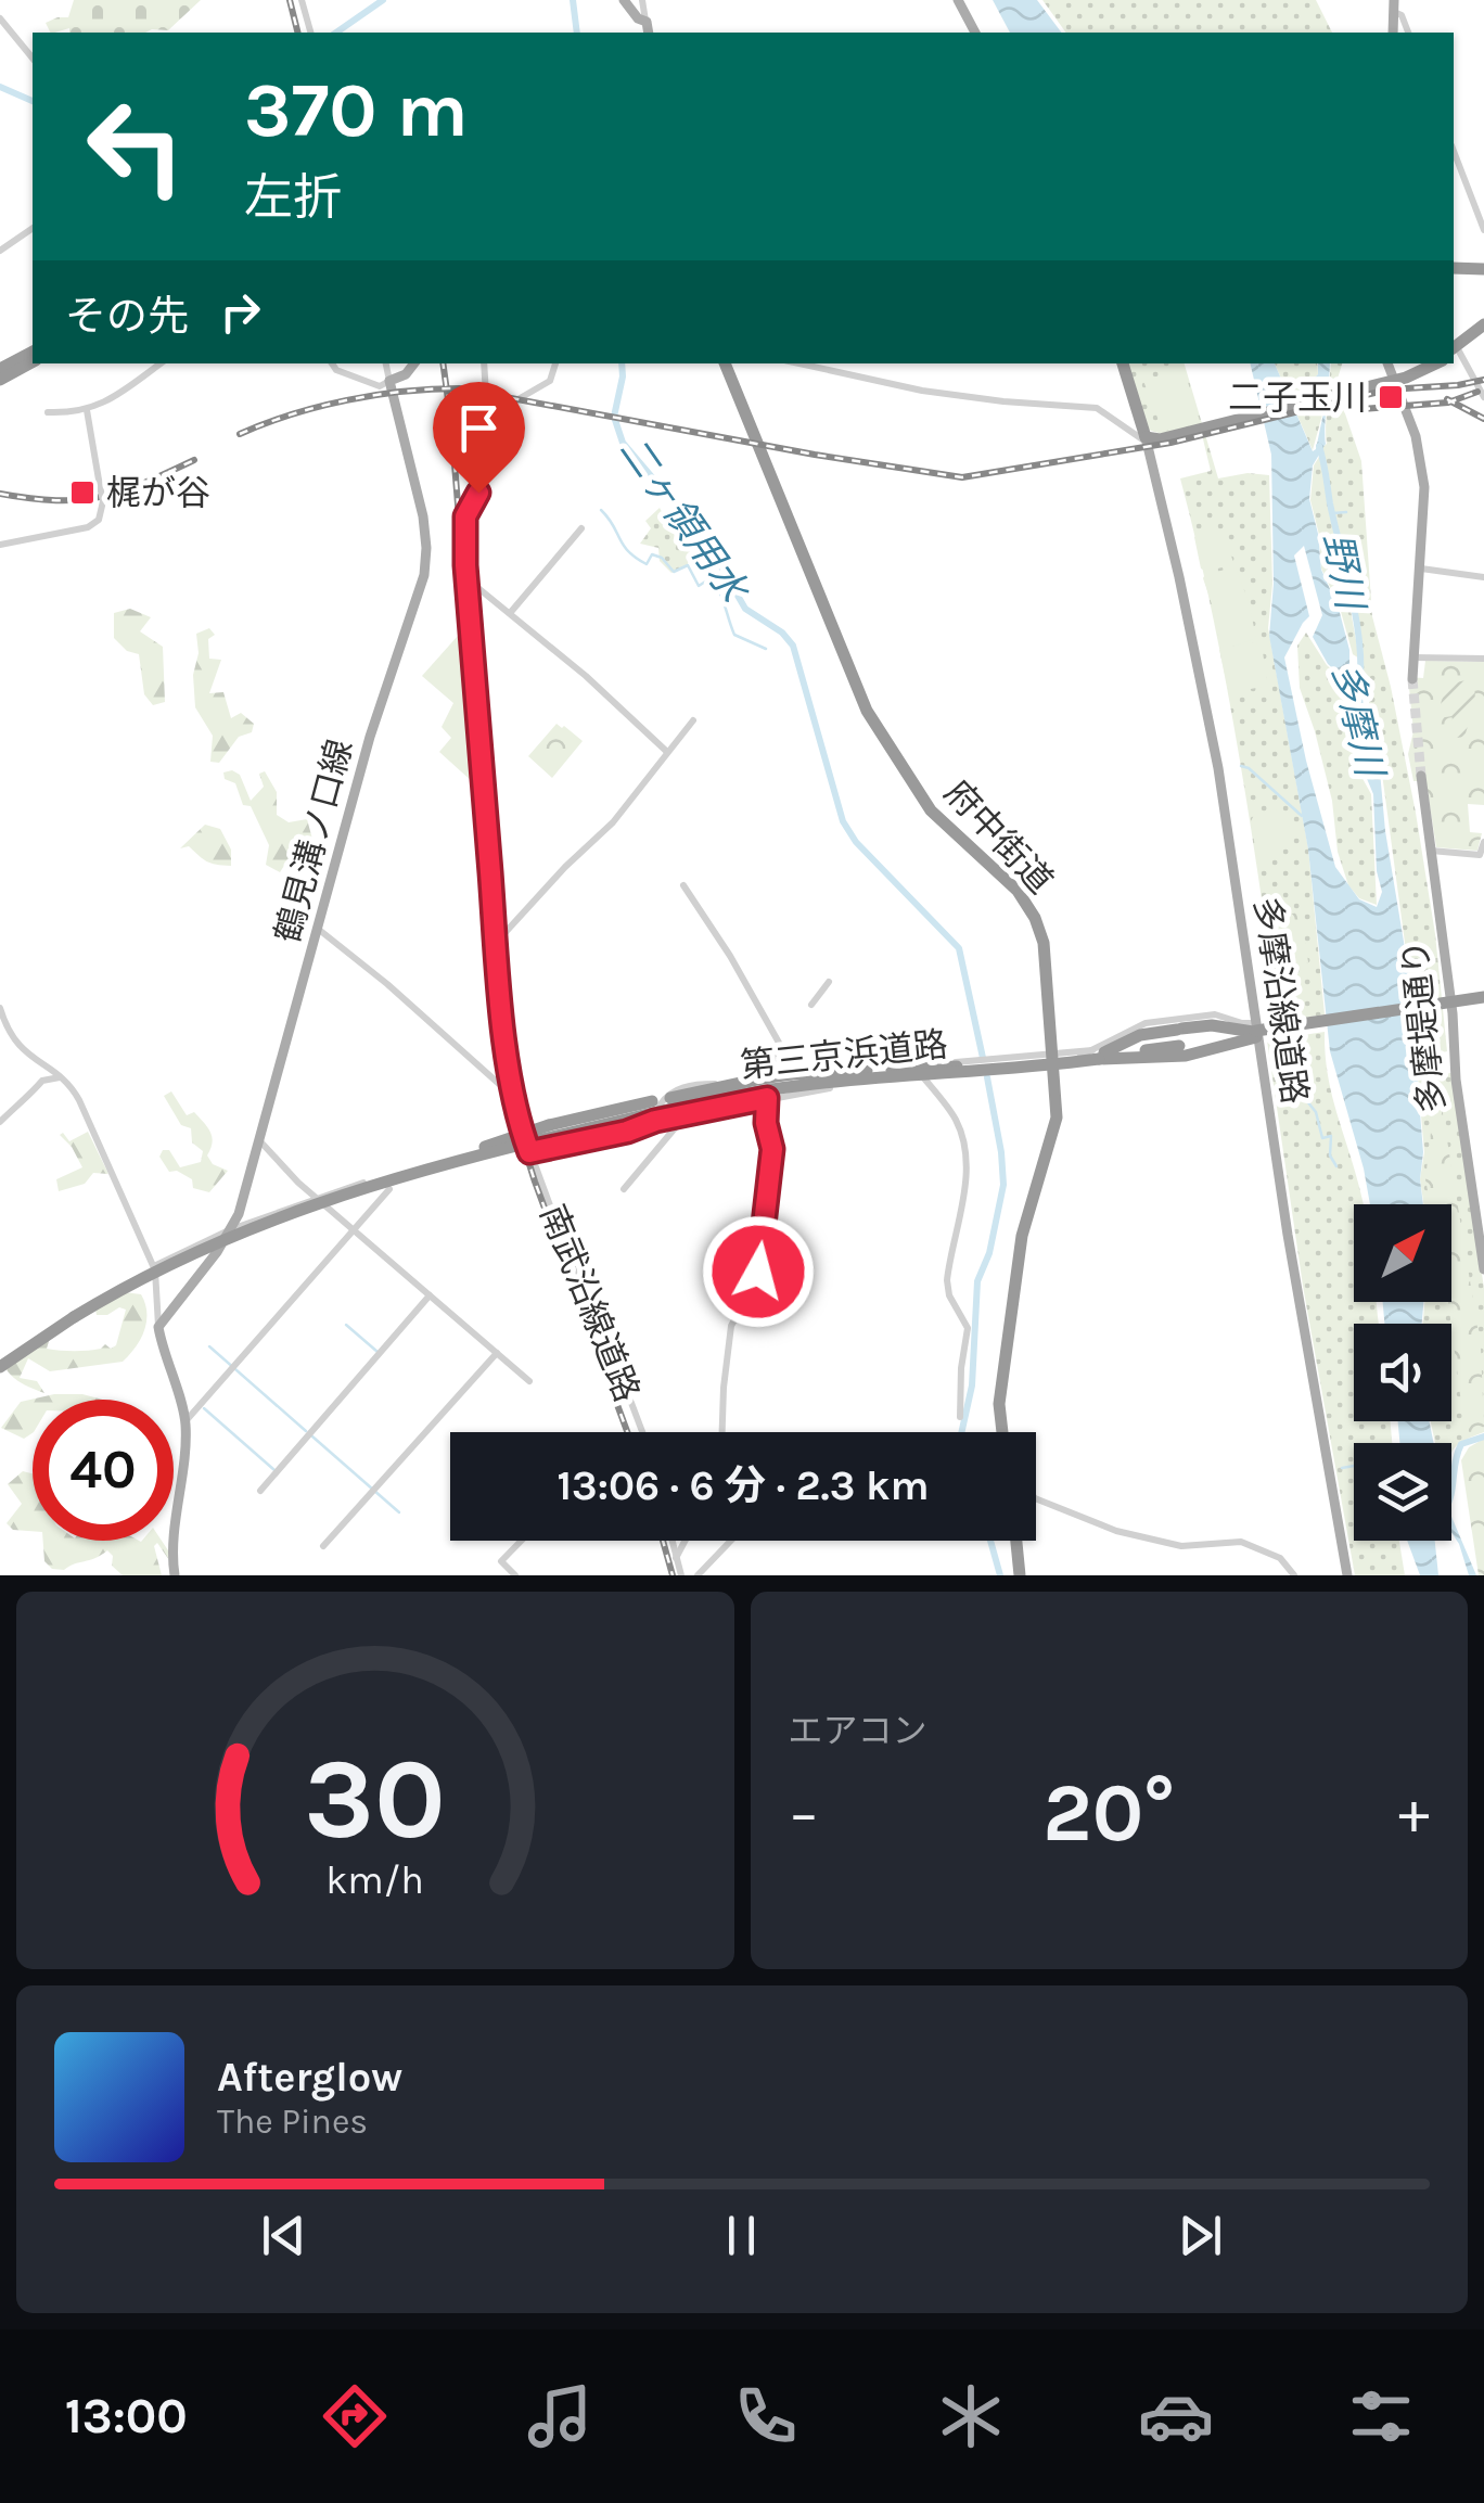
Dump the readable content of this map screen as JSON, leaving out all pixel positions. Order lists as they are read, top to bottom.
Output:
{
  "streets": {
    "highway": ["府中街道", "第三京浜道路"],
    "main road": ["鶴見溝ノ口線", "多摩沿線道路", "多摩堤通り"],
    "street": ["南武沿線道路"]
  },
  "crossings": [
    ["多摩沿線道路", "第三京浜道路"]
  ],
  "water": ["二ヶ領用水", "野川", "多摩川"],
  "places": {
    "transit": ["二子玉川", "梶が谷"]
  },
  "north": "top right",
  "page": {
    "turn": ["370 m", "左折"],
    "then": "その先",
    "limit": "40",
    "trip": "13:06 · 6 分 · 2.3 km",
    "tile": "エアコン",
    "heat": ["−", "20°", "+"],
    "song": ["Afterglow", "The Pines"],
    "tabs": "13:00",
    "gauge": ["30", "km/h"]
  }
}
